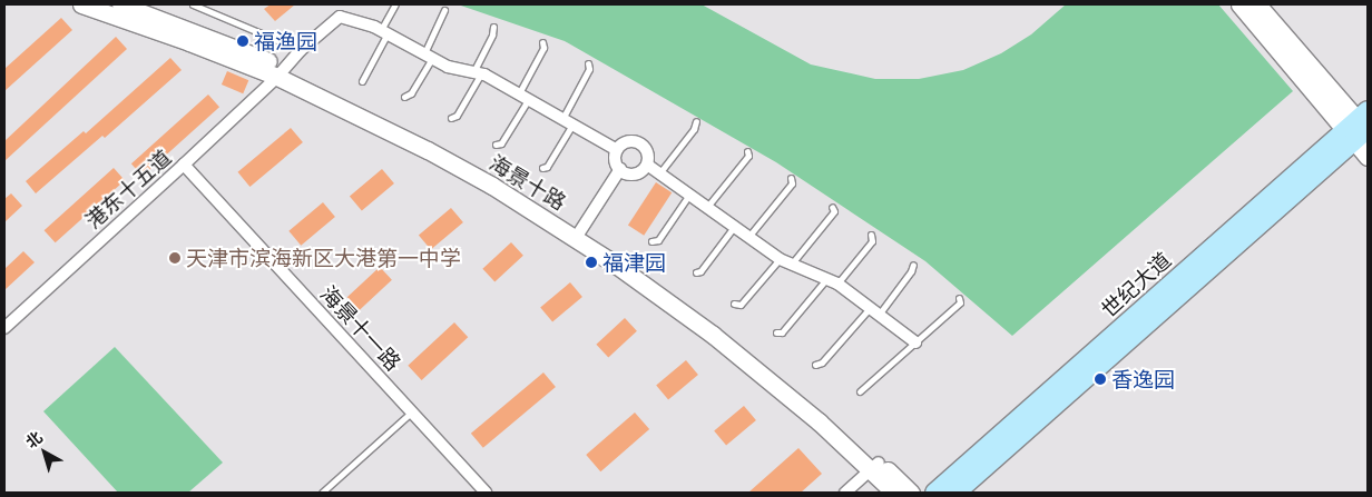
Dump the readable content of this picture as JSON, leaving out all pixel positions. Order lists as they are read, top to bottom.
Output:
{
  "streets": {
    "main road": ["世纪大道"],
    "street": ["海景十路", "港东十五道", "海景十一路"]
  },
  "crossings": [
    ["海景十路", "港东十五道"],
    ["港东十五道", "海景十一路"]
  ],
  "places": [
    "福渔园",
    "天津市滨海新区大港第一中学",
    "福津园",
    "香逸园"
  ],
  "north": "top left"
}
